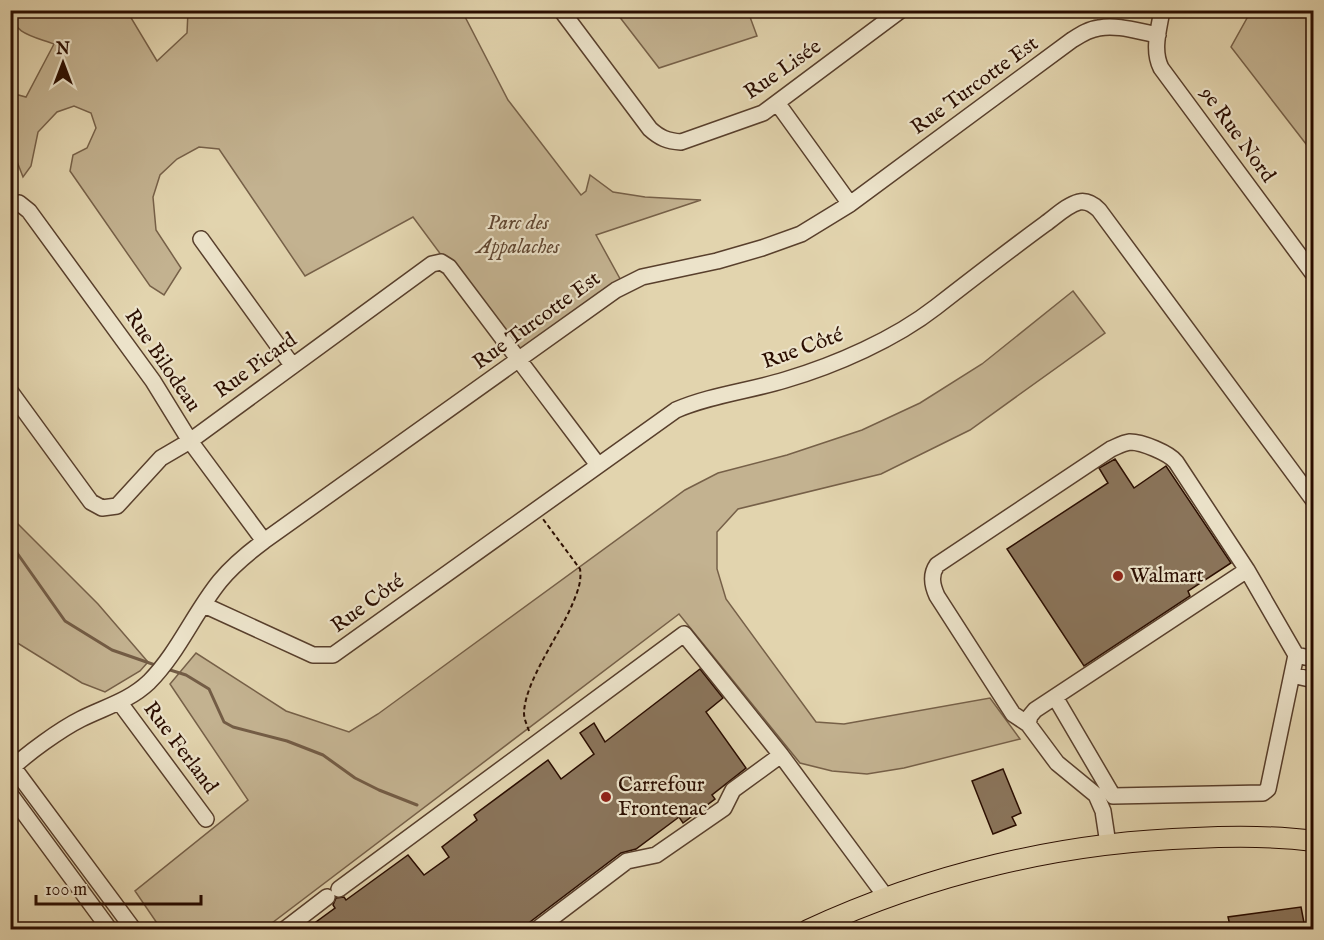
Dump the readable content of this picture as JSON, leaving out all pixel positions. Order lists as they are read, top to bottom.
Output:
{
  "streets": {
    "street": [
      "Rue Lisée",
      "Rue Turcotte Est",
      "9e Rue Nord",
      "Rue Côté",
      "Rue Bilodeau",
      "Rue Picard",
      "Rue Ferland"
    ]
  },
  "crossings": [
    ["Rue Turcotte Est", "9e Rue Nord"],
    ["Rue Turcotte Est", "Rue Côté"],
    ["Rue Turcotte Est", "Rue Bilodeau"],
    ["Rue Turcotte Est", "Rue Picard"],
    ["Rue Turcotte Est", "Rue Ferland"],
    ["Rue Bilodeau", "Rue Picard"]
  ],
  "parks": ["Parc des Appalaches"],
  "places": ["Walmart", "Carrefour Frontenac"],
  "scale_bar": "100 m",
  "north": "top"
}
